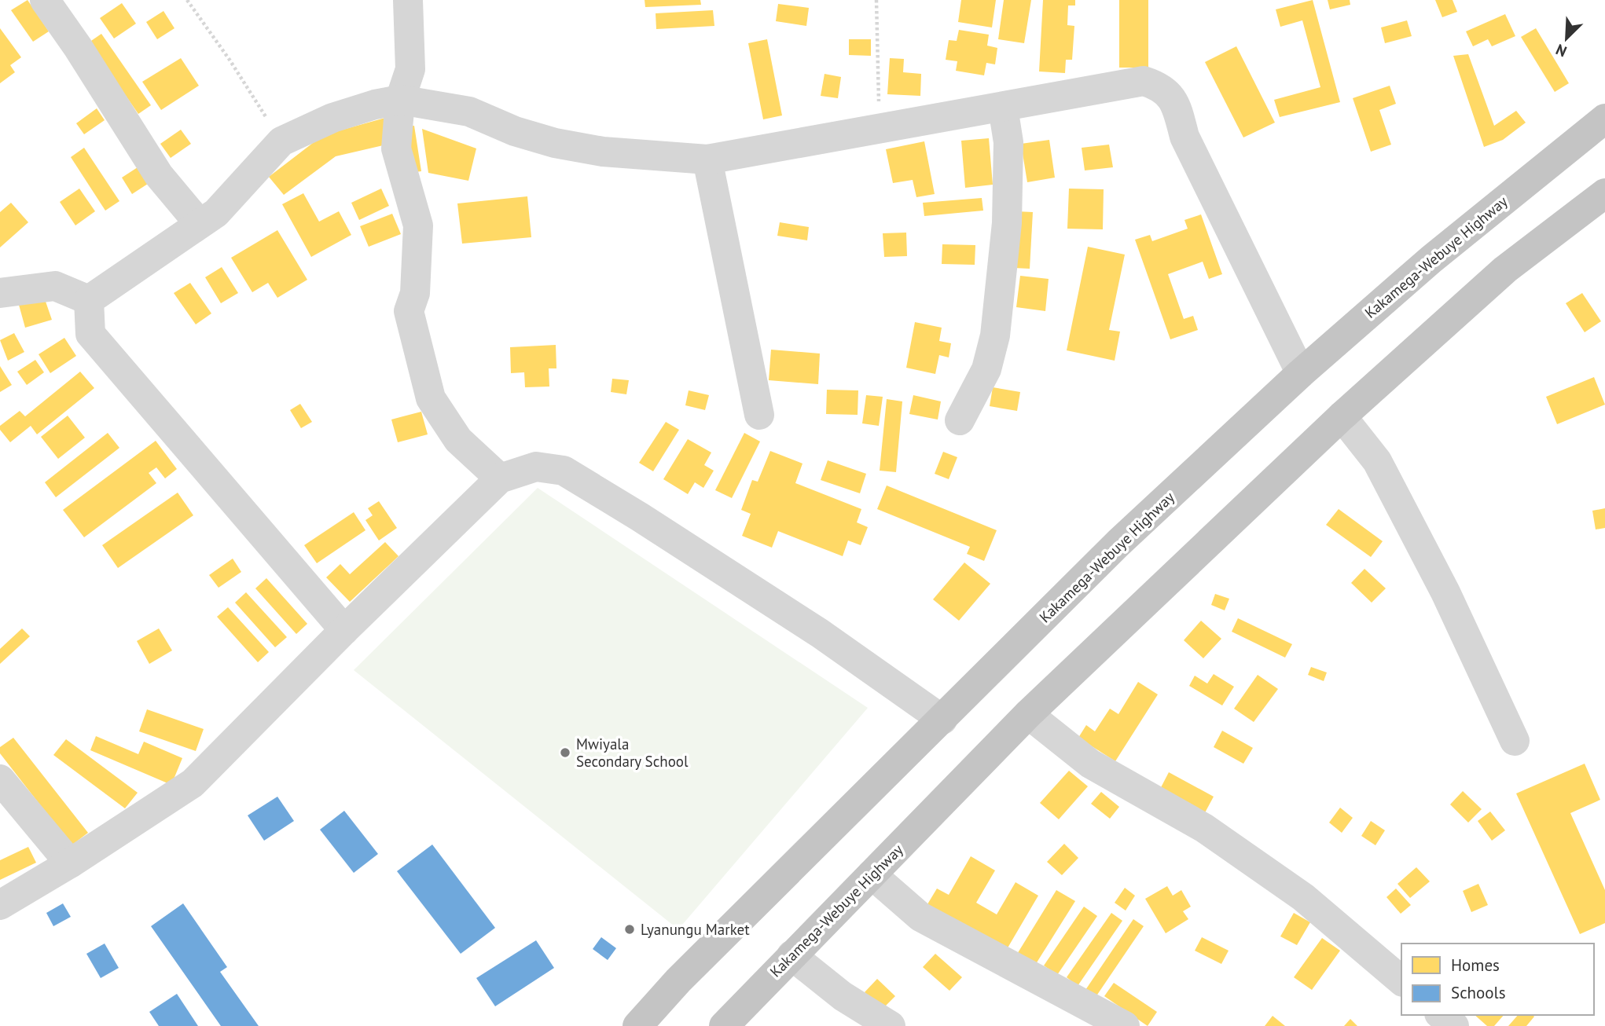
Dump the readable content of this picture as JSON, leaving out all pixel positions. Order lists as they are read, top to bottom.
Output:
{
  "streets": {
    "highway": ["Kakamega-Webuye Highway"]
  },
  "places": ["Mwiyala Secondary School", "Lyanungu Market"],
  "legend": ["Homes", "Schools"],
  "north": "bottom left"
}
